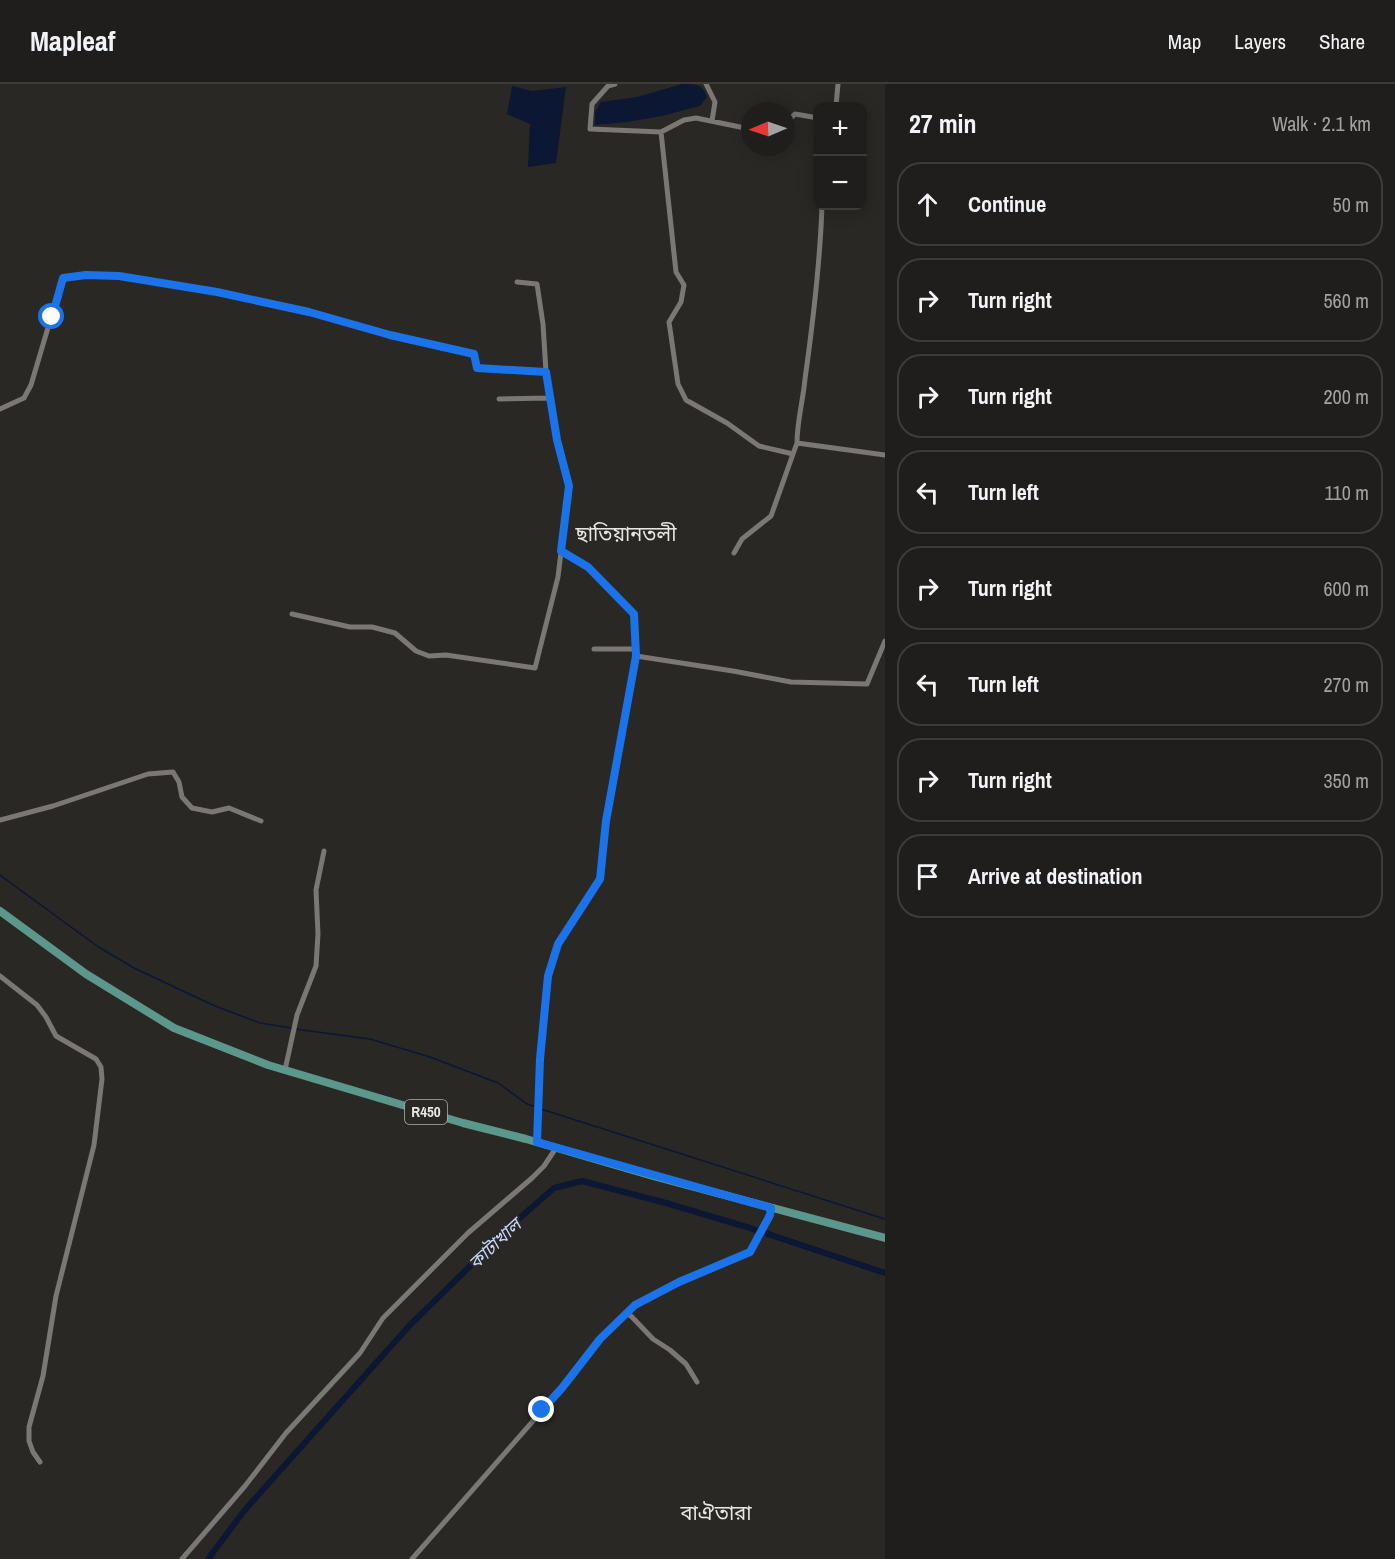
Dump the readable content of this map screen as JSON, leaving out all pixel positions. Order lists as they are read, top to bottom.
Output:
{
  "streets": {
    "main road": ["R450"]
  },
  "districts": ["ছাতিয়ানতলী", "বাঐতারা"],
  "water": ["কাটাখাল"],
  "north": "left",
  "page": {
    "header": "Mapleaf",
    "nav": ["Map", "Layers", "Share"],
    "heading": ["27 min", "Walk · 2.1 km"],
    "map_buttons": ["+", "−"],
    "list": [
      ["Continue", "50 m"],
      ["Turn right", "560 m"],
      ["Turn right", "200 m"],
      ["Turn left", "110 m"],
      ["Turn right", "600 m"],
      ["Turn left", "270 m"],
      ["Turn right", "350 m"],
      "Arrive at destination"
    ]
  }
}
